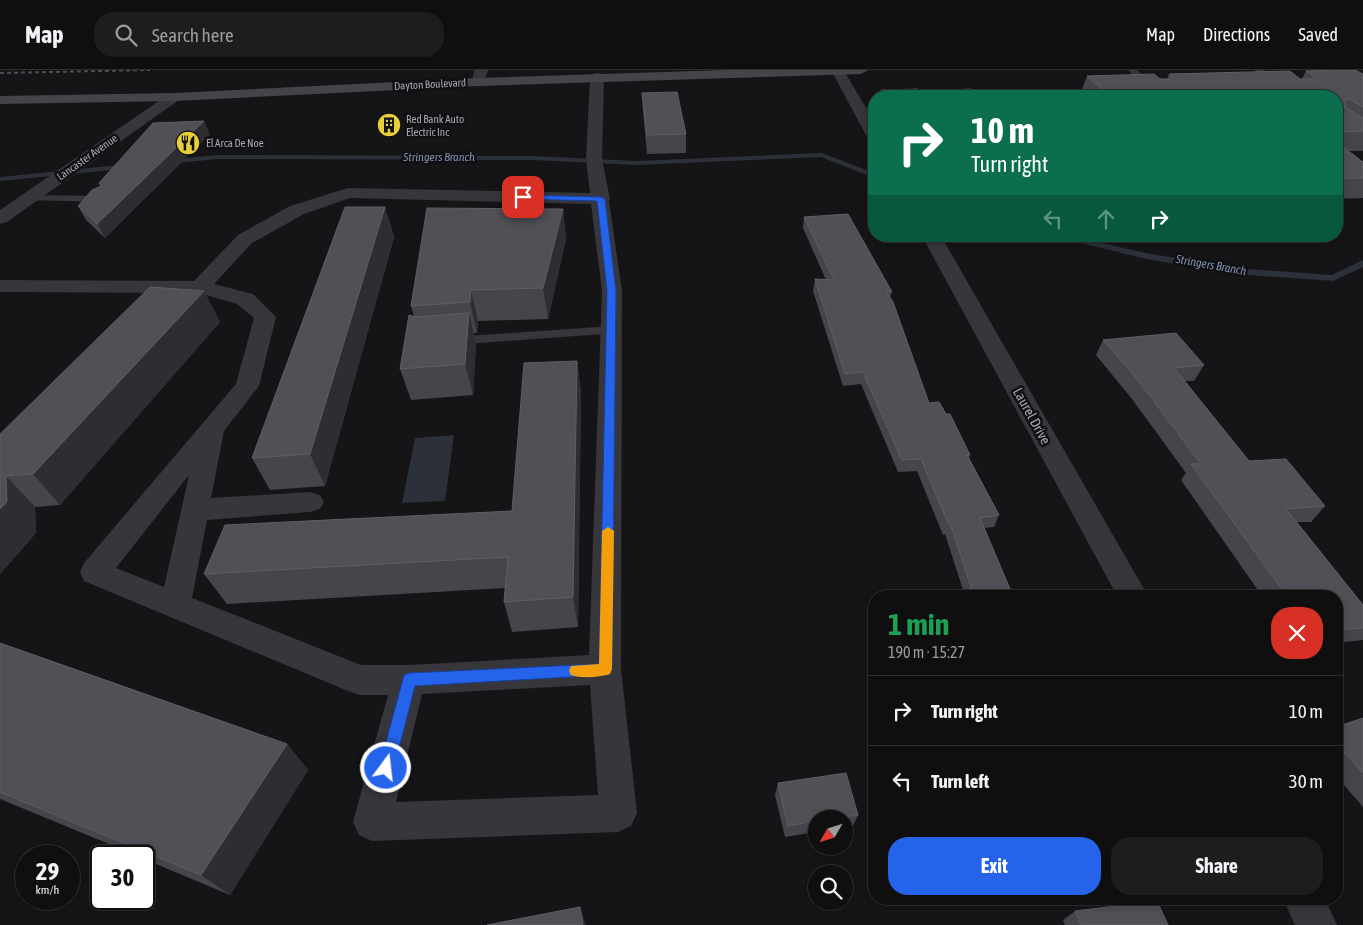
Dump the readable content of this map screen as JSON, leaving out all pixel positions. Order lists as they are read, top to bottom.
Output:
{
  "streets": {
    "main road": ["Dayton Boulevard"],
    "street": ["Lancaster Avenue", "Laurel Drive"]
  },
  "crossings": [
    ["Dayton Boulevard", "Lancaster Avenue"]
  ],
  "water": ["Stringers Branch"],
  "places": {
    "building": ["Red Bank Auto Electric Inc"],
    "restaurant": ["El Arca De Noe"]
  },
  "north": "bottom left",
  "page": {
    "header": "Map",
    "search": "Search here",
    "nav": ["Map", "Directions", "Saved"],
    "turn": ["10 m", "Turn right"],
    "heading": ["1 min", "190 m · 15:27"],
    "list": [
      {
        "name": "Turn right",
        "value": "10 m"
      },
      {
        "name": "Turn left",
        "value": "30 m"
      }
    ],
    "buttons": ["Exit", "Share"],
    "speed": "29 km/h",
    "limit": "30"
  }
}
